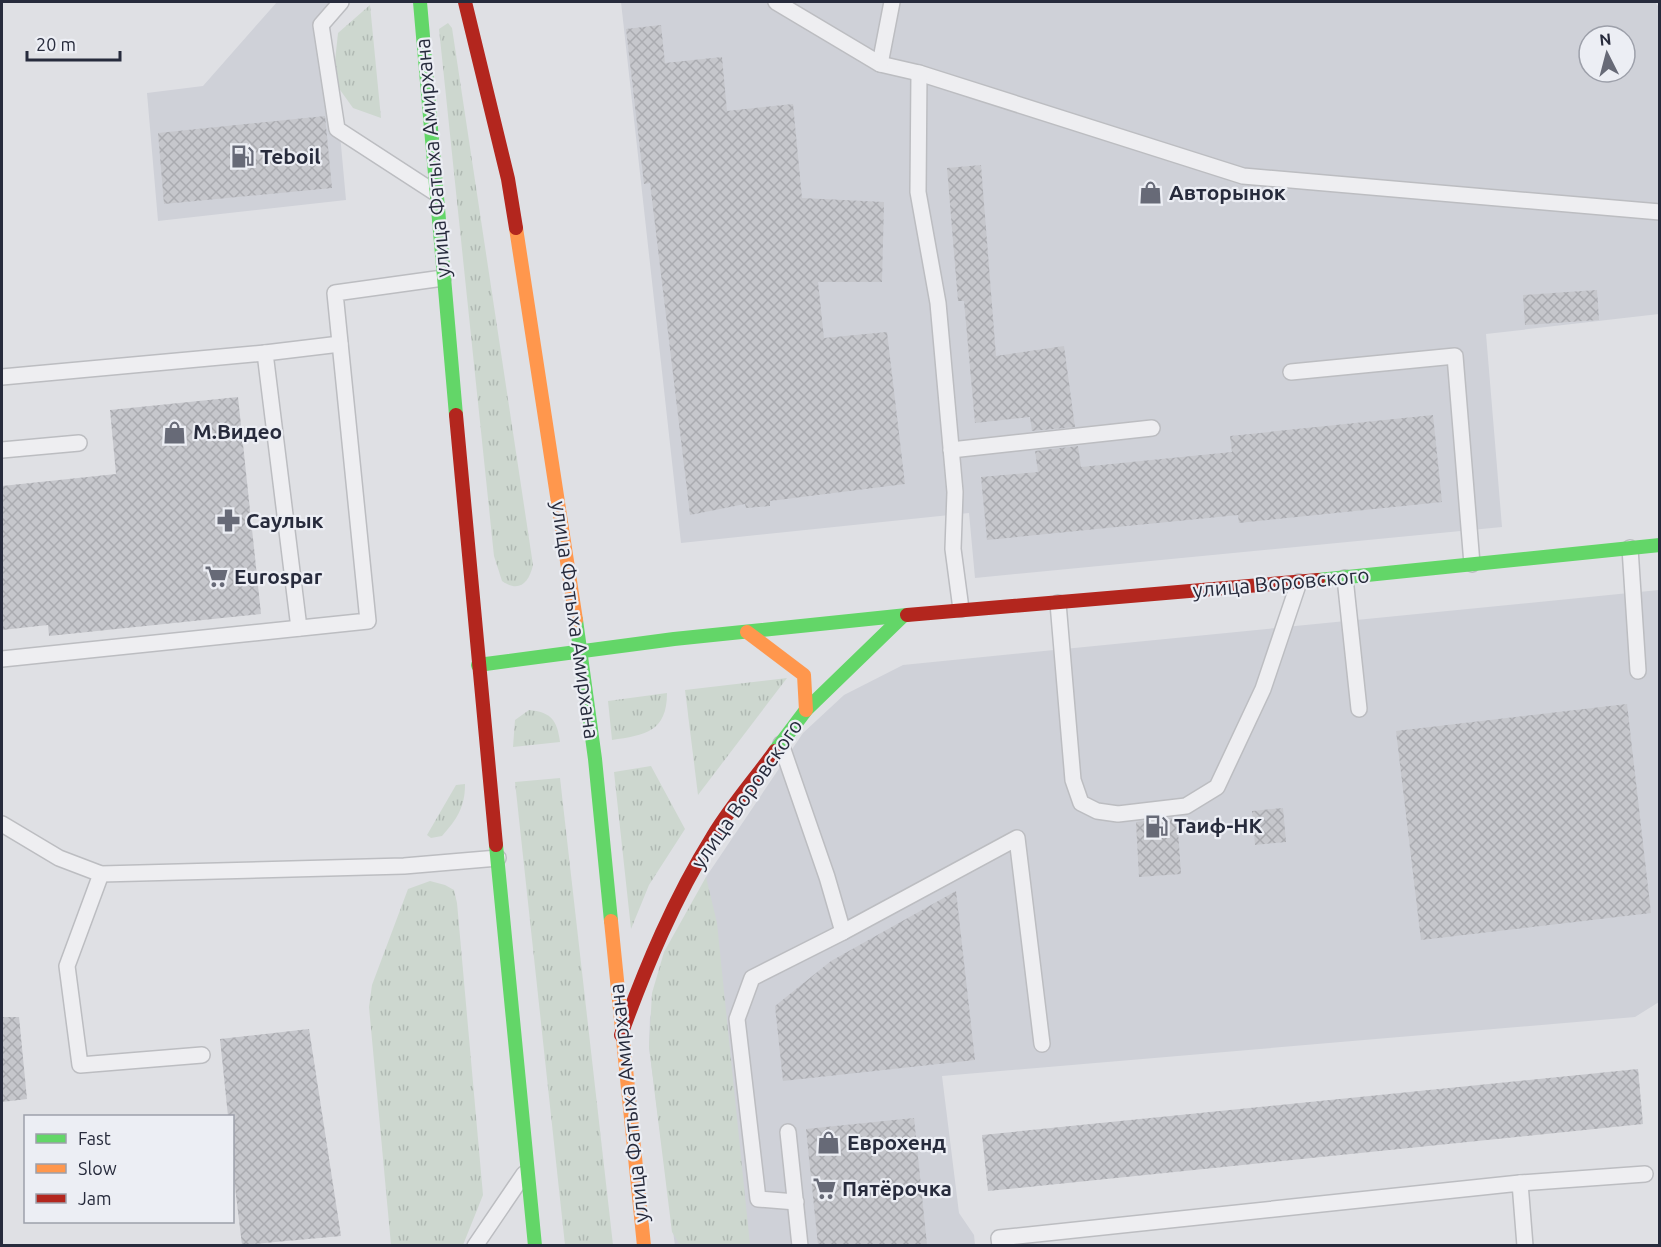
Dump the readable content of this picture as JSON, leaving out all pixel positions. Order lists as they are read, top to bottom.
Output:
{
  "streets": {
    "main road": ["улица Фатыха Амирхана", "улица Воровского"]
  },
  "crossings": [
    ["улица Фатыха Амирхана", "улица Воровского"]
  ],
  "places": {
    "fuel station": ["Teboil", "Таиф-НК"],
    "shop": ["Авторынок", "М.Видео", "Еврохенд"],
    "pharmacy": ["Саулык"],
    "supermarket": ["Eurospar", "Пятёрочка"]
  },
  "legend": ["Fast", "Slow", "Jam"],
  "scale_bar": "20 m",
  "north": "top"
}
